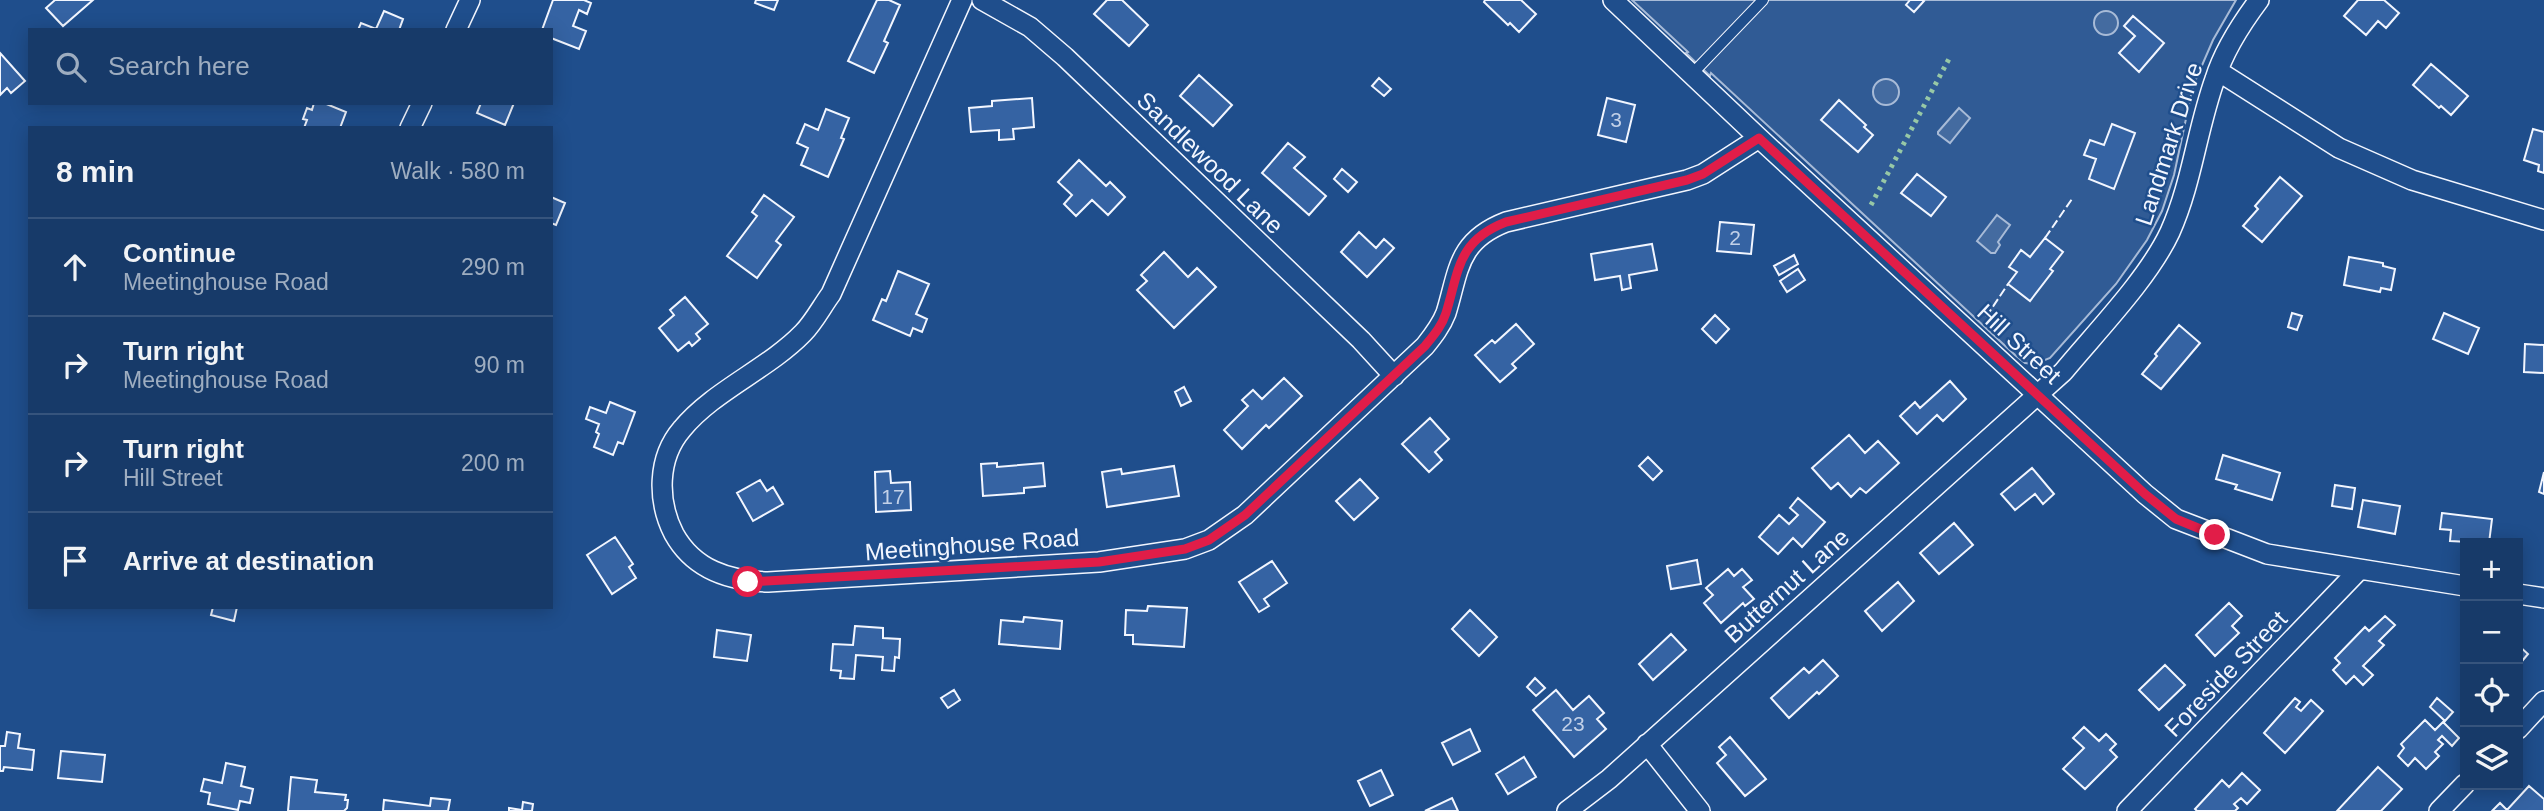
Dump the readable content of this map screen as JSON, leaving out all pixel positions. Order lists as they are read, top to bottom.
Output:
{
  "streets": {
    "street": [
      "Landmark Drive",
      "Sandlewood Lane",
      "Hill Street",
      "Meetinghouse Road",
      "Butternut Lane",
      "Foreside Street"
    ]
  },
  "crossings": [
    ["Landmark Drive", "Hill Street"],
    ["Landmark Drive", "Butternut Lane"],
    ["Sandlewood Lane", "Meetinghouse Road"],
    ["Hill Street", "Meetinghouse Road"],
    ["Hill Street", "Butternut Lane"],
    ["Hill Street", "Foreside Street"]
  ],
  "house_numbers": [
    "3",
    "2",
    "17",
    "23"
  ],
  "page": {
    "search": "Search here",
    "heading": ["8 min", "Walk · 580 m"],
    "list": [
      ["Continue", "Meetinghouse Road", "290 m"],
      ["Turn right", "Meetinghouse Road", "90 m"],
      ["Turn right", "Hill Street", "200 m"],
      "Arrive at destination"
    ],
    "map_buttons": ["+", "−"]
  }
}
